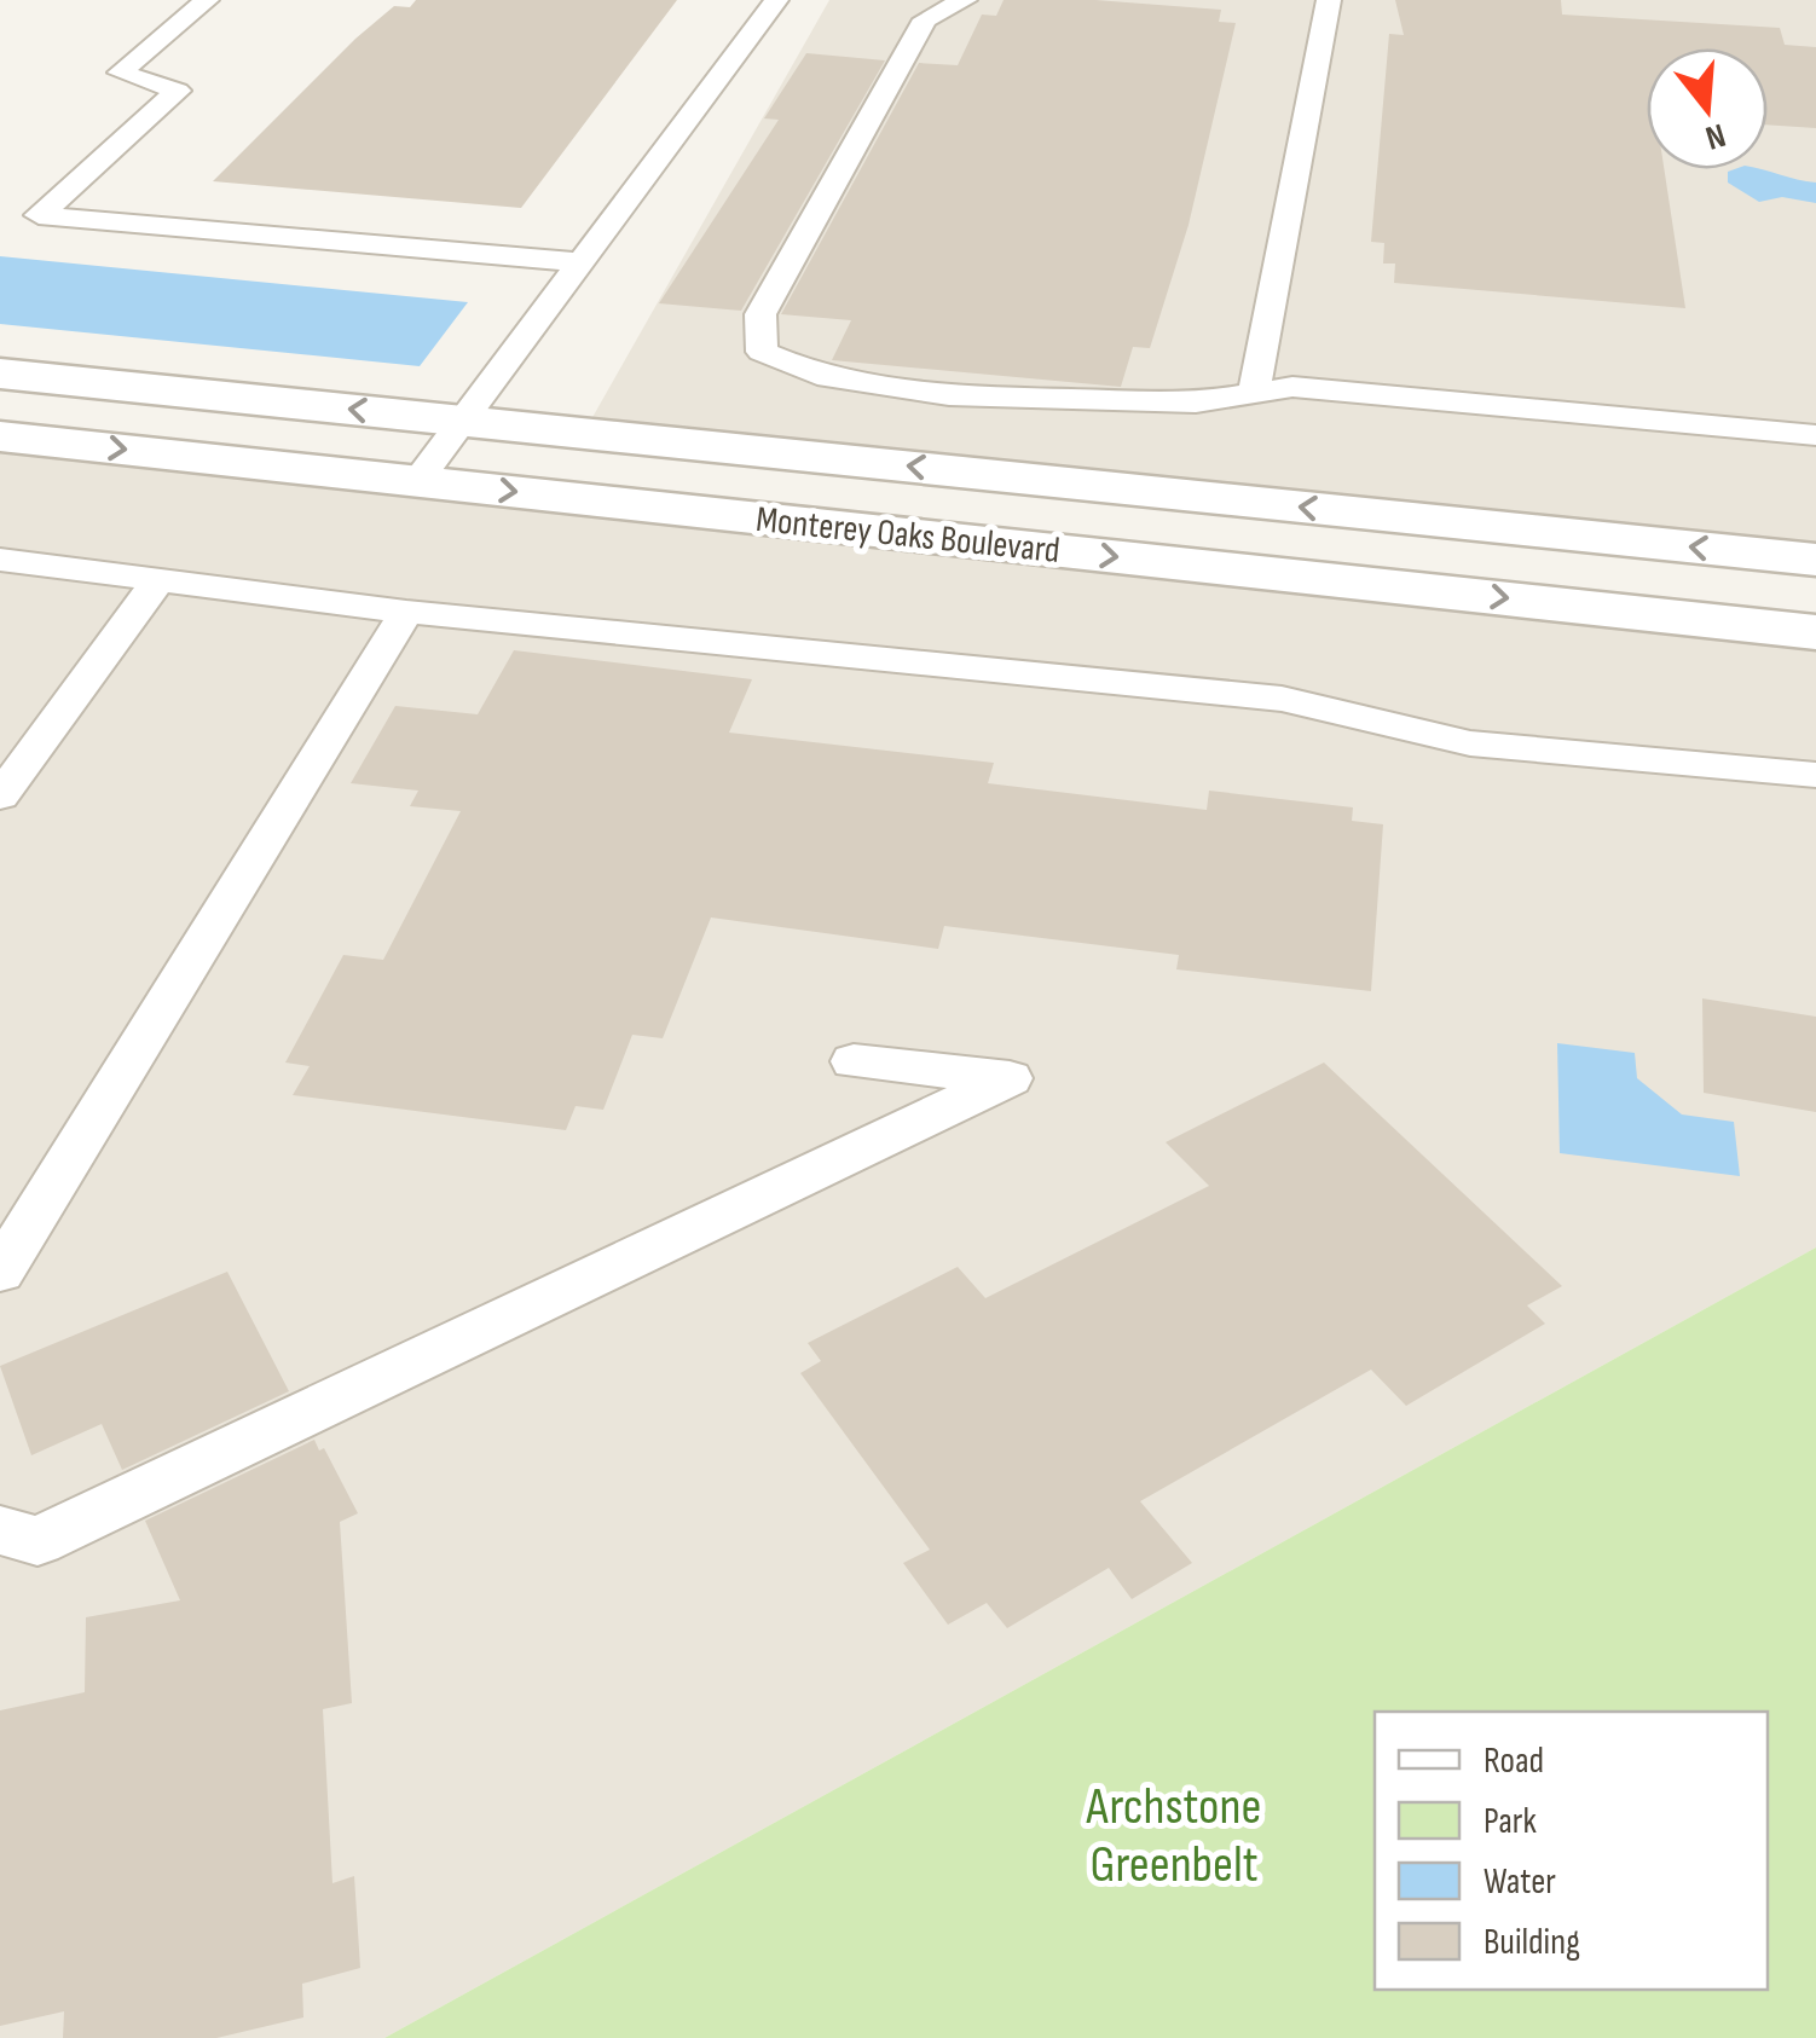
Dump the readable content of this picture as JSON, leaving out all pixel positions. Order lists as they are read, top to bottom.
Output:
{
  "streets": {
    "street": ["Monterey Oaks Boulevard"]
  },
  "parks": ["Archstone Greenbelt"],
  "legend": [
    "Road",
    "Park",
    "Water",
    "Building"
  ],
  "north": "bottom"
}
